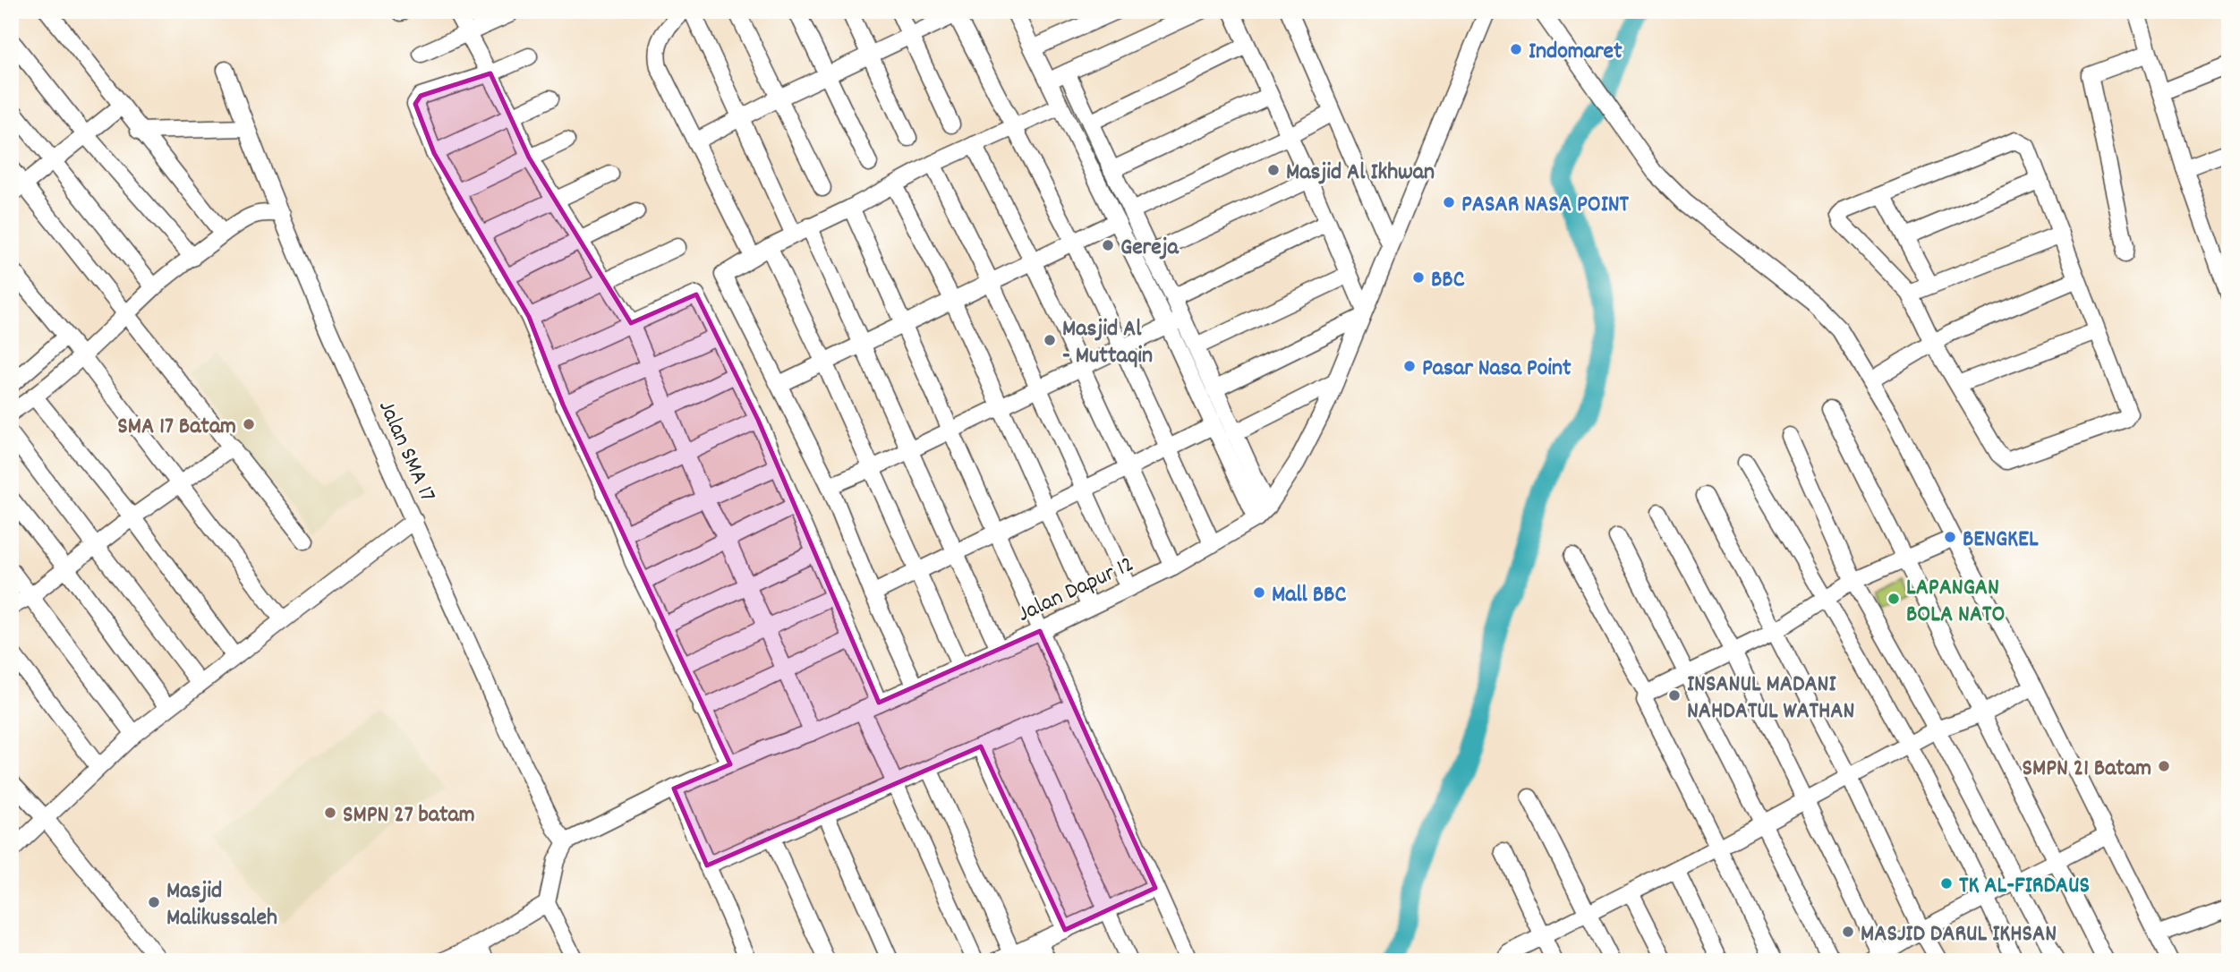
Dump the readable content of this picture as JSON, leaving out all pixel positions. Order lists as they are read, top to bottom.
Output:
{
  "streets": {
    "street": ["Jalan SMA 17", "Jalan Dapur 12"]
  },
  "crossings": [
    ["Jalan SMA 17", "Jalan Dapur 12"]
  ],
  "places": [
    "Indomaret",
    "Masjid Al Ikhwan",
    "PASAR NASA POINT",
    "Gereja",
    "BBC",
    "Masjid Al - Muttaqin",
    "Pasar Nasa Point",
    "SMA 17 Batam",
    "BENGKEL",
    "Mall BBC",
    "LAPANGAN BOLA NATO",
    "INSANUL MADANI NAHDATUL WATHAN",
    "SMPN 21 Batam",
    "SMPN 27 batam",
    "TK AL-FIRDAUS",
    "Masjid Malikussaleh",
    "MASJID DARUL IKHSAN"
  ]
}
